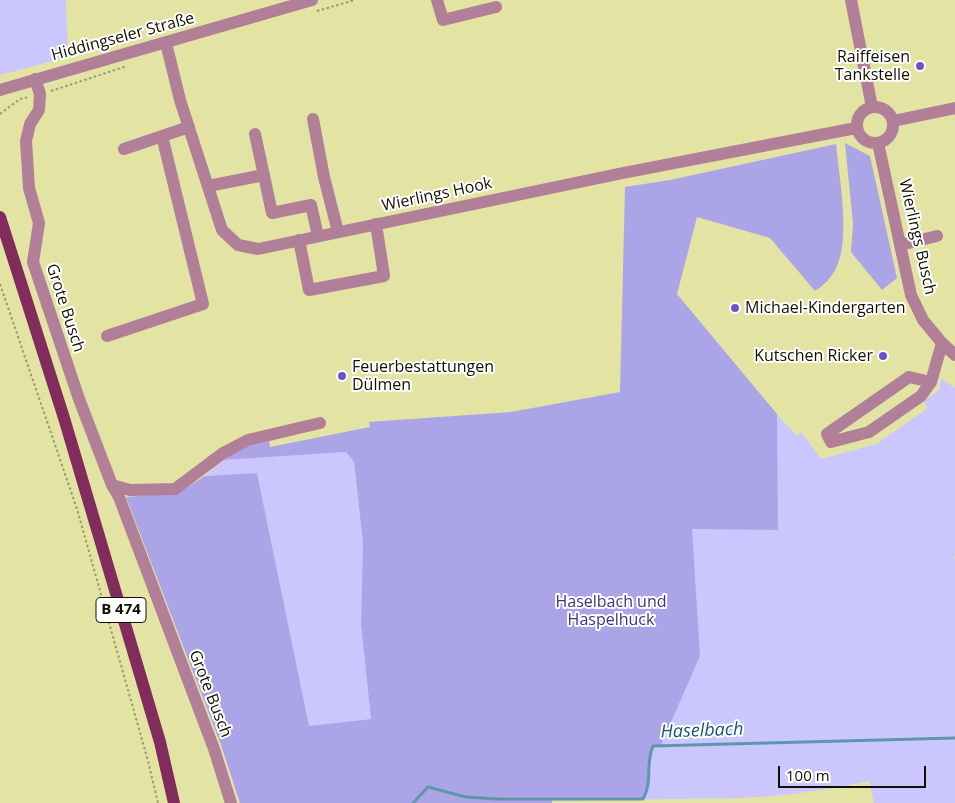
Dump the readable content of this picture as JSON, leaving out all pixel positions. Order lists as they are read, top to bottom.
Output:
{
  "streets": {
    "main road": ["B 474"],
    "street": [
      "Hiddingseler Straße",
      "Wierlings Hook",
      "Wierlings Busch",
      "Grote Busch"
    ]
  },
  "crossings": [
    ["Hiddingseler Straße", "Wierlings Hook"],
    ["Hiddingseler Straße", "Grote Busch"],
    ["Wierlings Hook", "Wierlings Busch"]
  ],
  "water": ["Haselbach"],
  "parks": ["Haselbach und Haspelhuck"],
  "places": [
    "Raiffeisen Tankstelle",
    "Michael-Kindergarten",
    "Kutschen Ricker",
    "Feuerbestattungen Dülmen"
  ],
  "scale_bar": "100 m"
}
